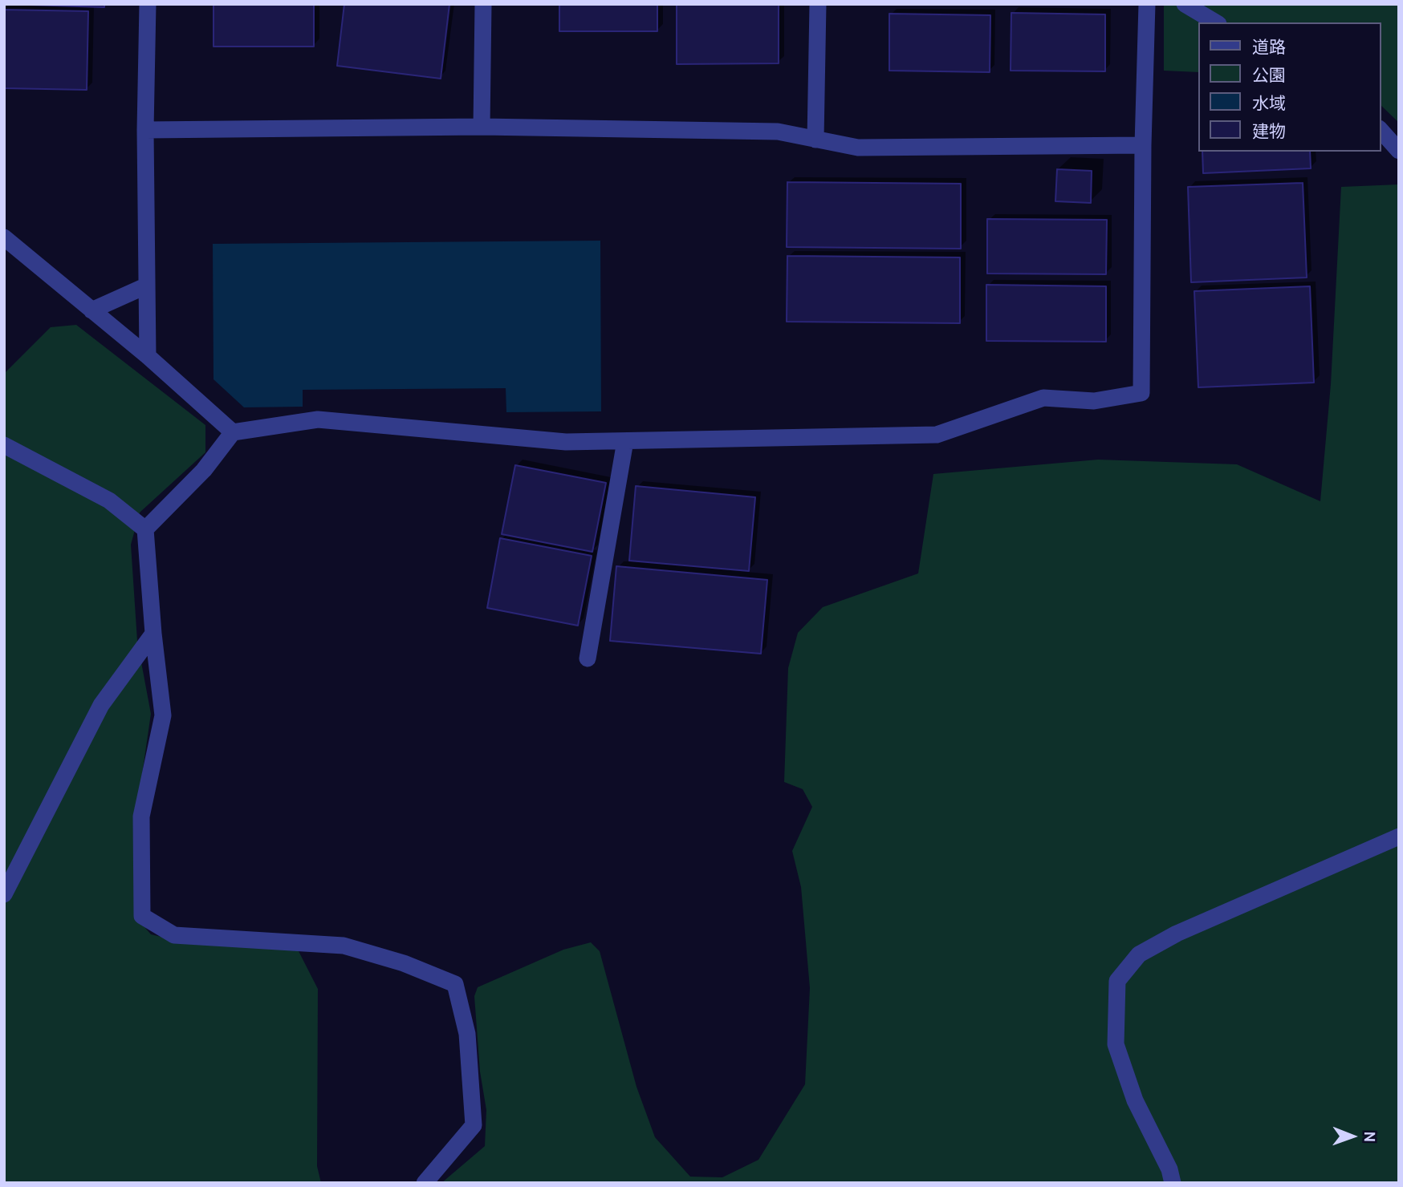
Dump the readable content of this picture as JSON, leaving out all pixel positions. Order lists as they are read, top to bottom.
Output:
{
  "legend": [
    "道路",
    "公園",
    "水域",
    "建物"
  ],
  "north": "right"
}
